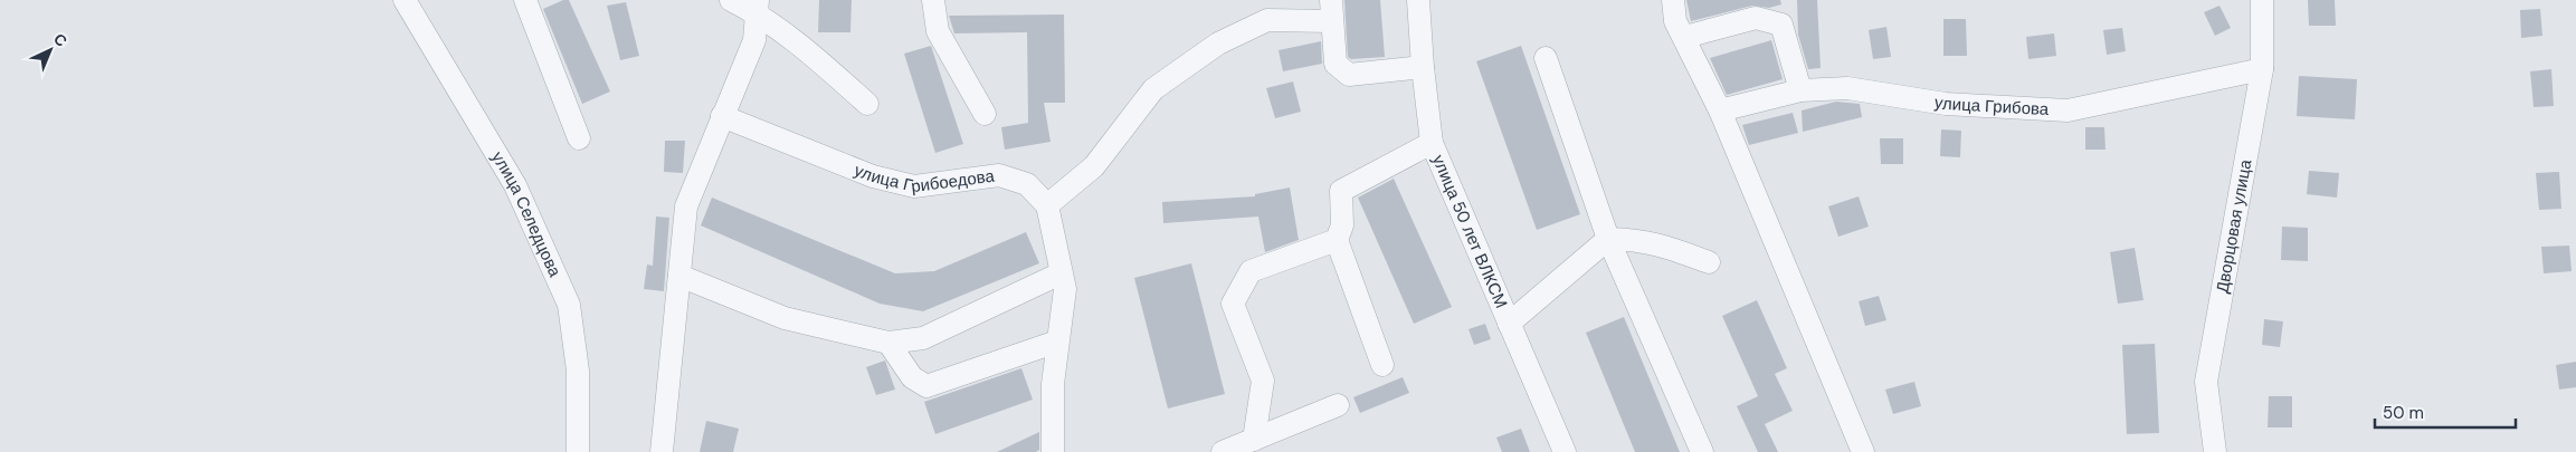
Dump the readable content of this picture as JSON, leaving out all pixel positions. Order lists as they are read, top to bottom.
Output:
{
  "streets": {
    "street": [
      "улица Грибова",
      "улица Грибоедова",
      "улица Селедцова",
      "Дворцовая улица",
      "улица 50 лет ВЛКСМ"
    ]
  },
  "crossings": [
    ["улица Грибова", "Дворцовая улица"]
  ],
  "scale_bar": "50 m",
  "north": "top right"
}
